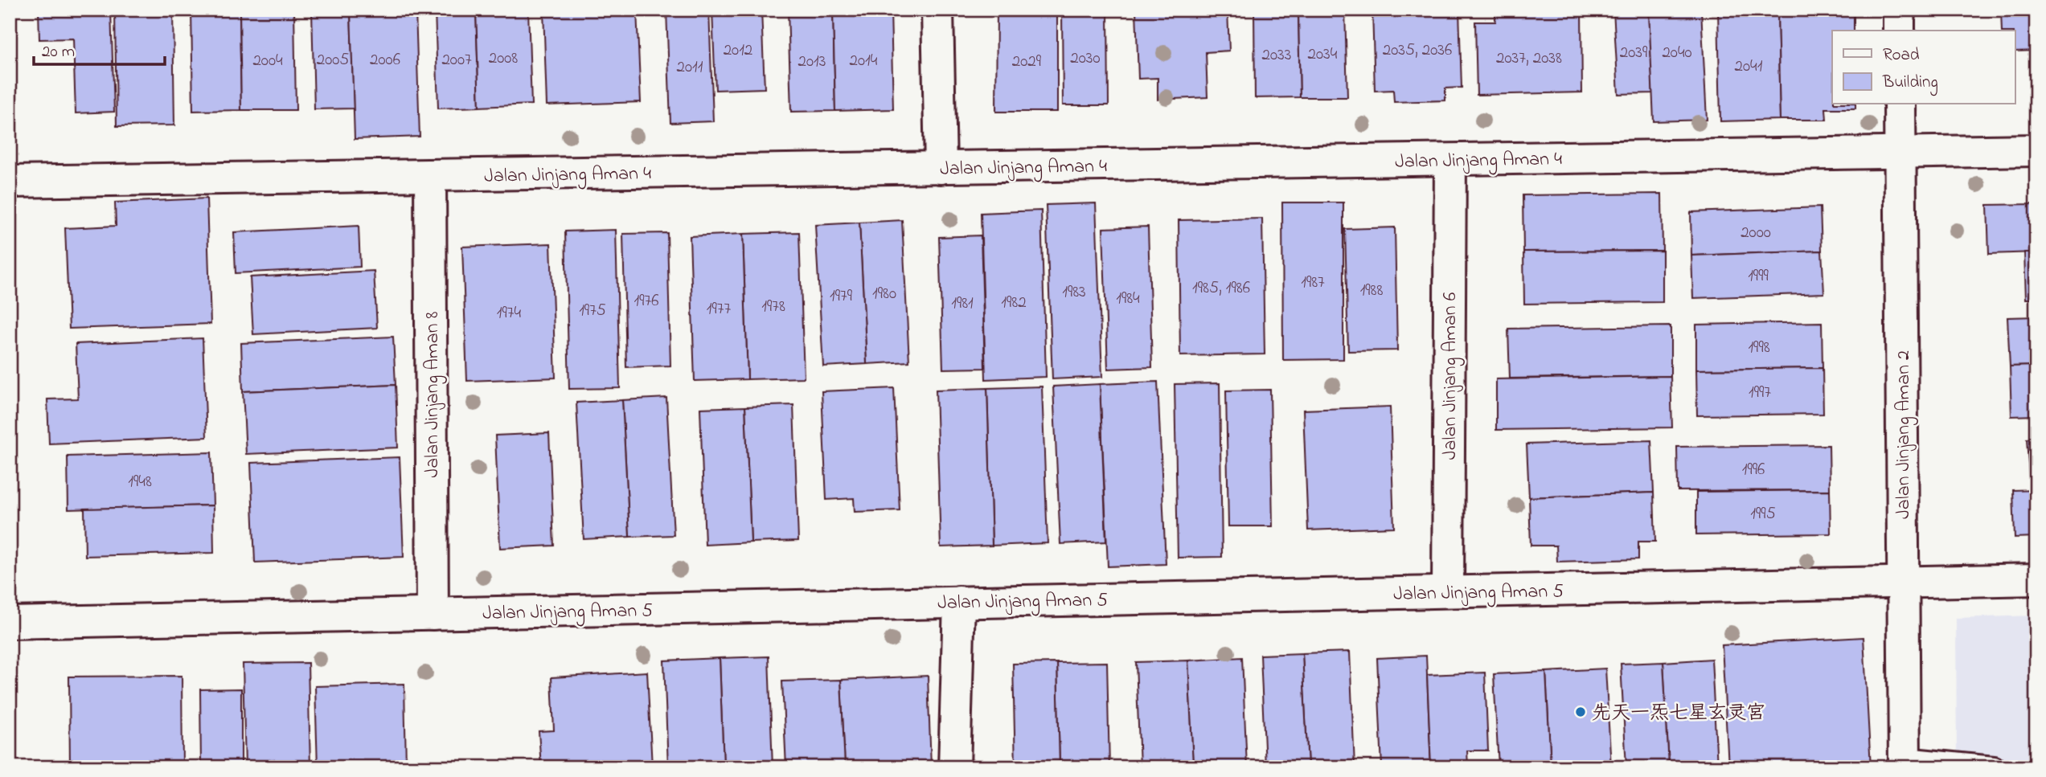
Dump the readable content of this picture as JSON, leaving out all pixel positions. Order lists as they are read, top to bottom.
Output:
{
  "streets": {
    "street": [
      "Jalan Jinjang Aman 4",
      "Jalan Jinjang Aman 6",
      "Jalan Jinjang Aman 8",
      "Jalan Jinjang Aman 2",
      "Jalan Jinjang Aman 5"
    ]
  },
  "crossings": [
    ["Jalan Jinjang Aman 4", "Jalan Jinjang Aman 6"],
    ["Jalan Jinjang Aman 4", "Jalan Jinjang Aman 8"],
    ["Jalan Jinjang Aman 4", "Jalan Jinjang Aman 2"],
    ["Jalan Jinjang Aman 6", "Jalan Jinjang Aman 5"],
    ["Jalan Jinjang Aman 8", "Jalan Jinjang Aman 5"],
    ["Jalan Jinjang Aman 2", "Jalan Jinjang Aman 5"]
  ],
  "places": ["先天一炁七星玄灵宫"],
  "house_numbers": [
    "2012",
    "2035, 2036",
    "2039",
    "2040",
    "2034",
    "2033",
    "2008",
    "2030",
    "2037, 2038",
    "2005",
    "2006",
    "2007",
    "2004",
    "2014",
    "2013",
    "2029",
    "2041",
    "2011",
    "2000",
    "1999",
    "1987",
    "1985, 1986",
    "1988",
    "1983",
    "1980",
    "1979",
    "1984",
    "1976",
    "1982",
    "1981",
    "1978",
    "1977",
    "1975",
    "1974",
    "1998",
    "1997",
    "1996",
    "1948",
    "1995"
  ],
  "legend": ["Road", "Building"],
  "scale_bar": "20 m"
}
